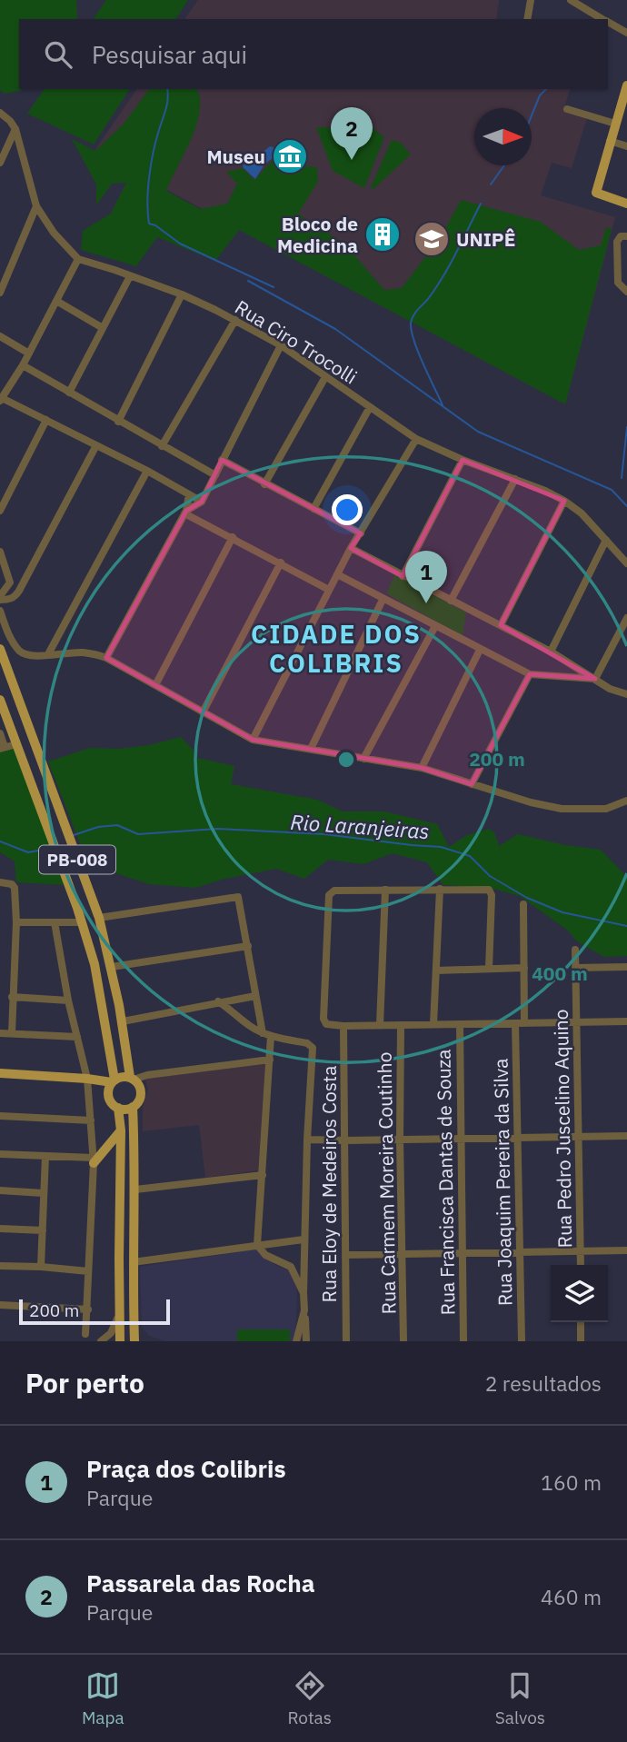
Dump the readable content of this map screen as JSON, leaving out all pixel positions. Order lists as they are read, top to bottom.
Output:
{
  "streets": {
    "main road": ["PB-008"],
    "street": [
      "Rua Ciro Trocolli",
      "Rua Pedro Juscelino Aquino",
      "Rua Francisca Dantas de Souza",
      "Rua Joaquim Pereira da Silva",
      "Rua Carmem Moreira Coutinho",
      "Rua Eloy de Medeiros Costa"
    ]
  },
  "districts": ["CIDADE DOS COLIBRIS"],
  "water": ["Rio Laranjeiras"],
  "places": {
    "museum": ["Museu"],
    "building": ["Bloco de Medicina"],
    "school or university": ["UNIPÊ"]
  },
  "scale_bar": "200 m",
  "north": "right",
  "page": {
    "search": "Pesquisar aqui",
    "pins": ["2", "1"],
    "scale": "200 m",
    "heading": ["Por perto", "2 resultados"],
    "list": [
      {
        "mark": "1",
        "name": "Praça dos Colibris",
        "note": "Parque",
        "value": "160 m"
      },
      {
        "mark": "2",
        "name": "Passarela das Rocha",
        "note": "Parque",
        "value": "460 m"
      }
    ],
    "nav": ["Mapa", "Rotas", "Salvos"]
  },
  "rings": ["200 m", "400 m"]
}
